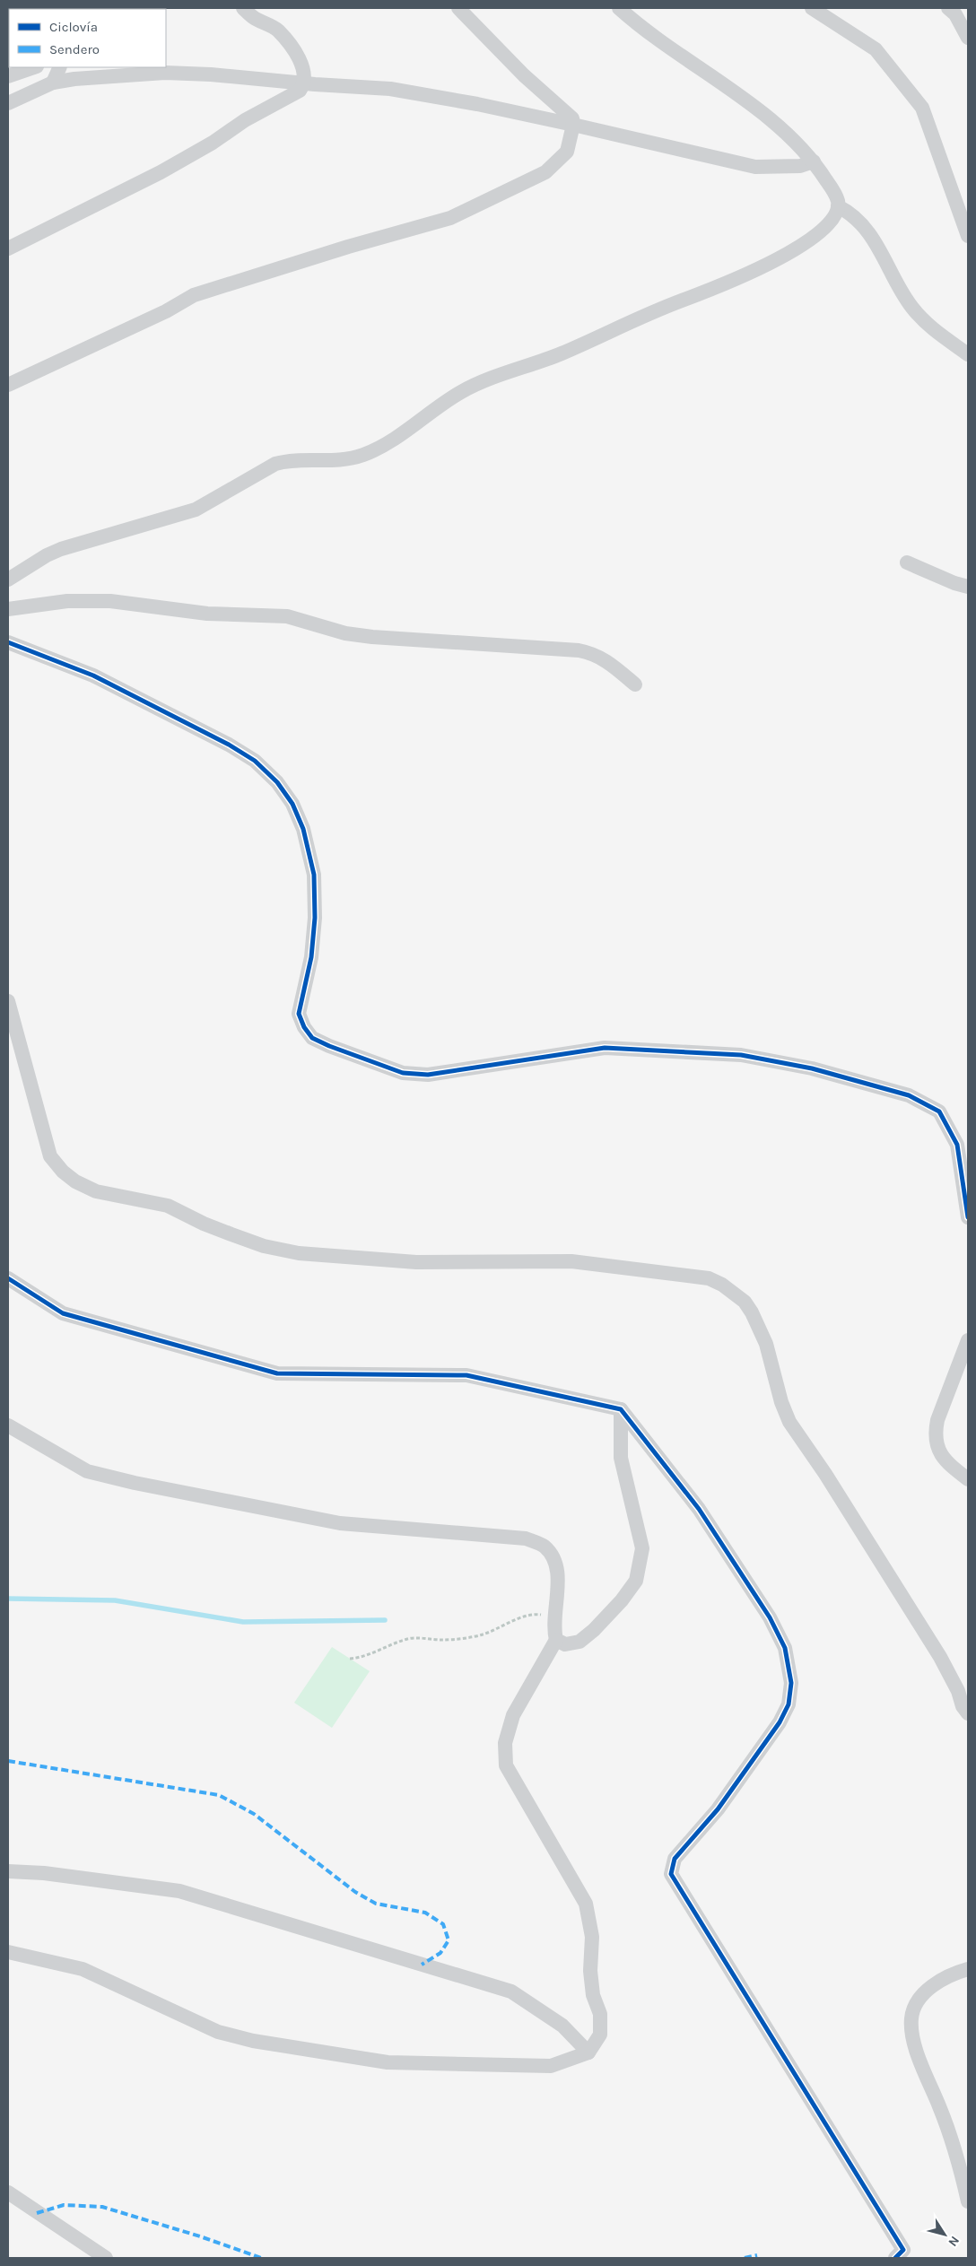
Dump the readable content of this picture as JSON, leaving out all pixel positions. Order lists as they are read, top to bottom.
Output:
{
  "legend": ["Ciclovía", "Sendero"],
  "north": "bottom right"
}
